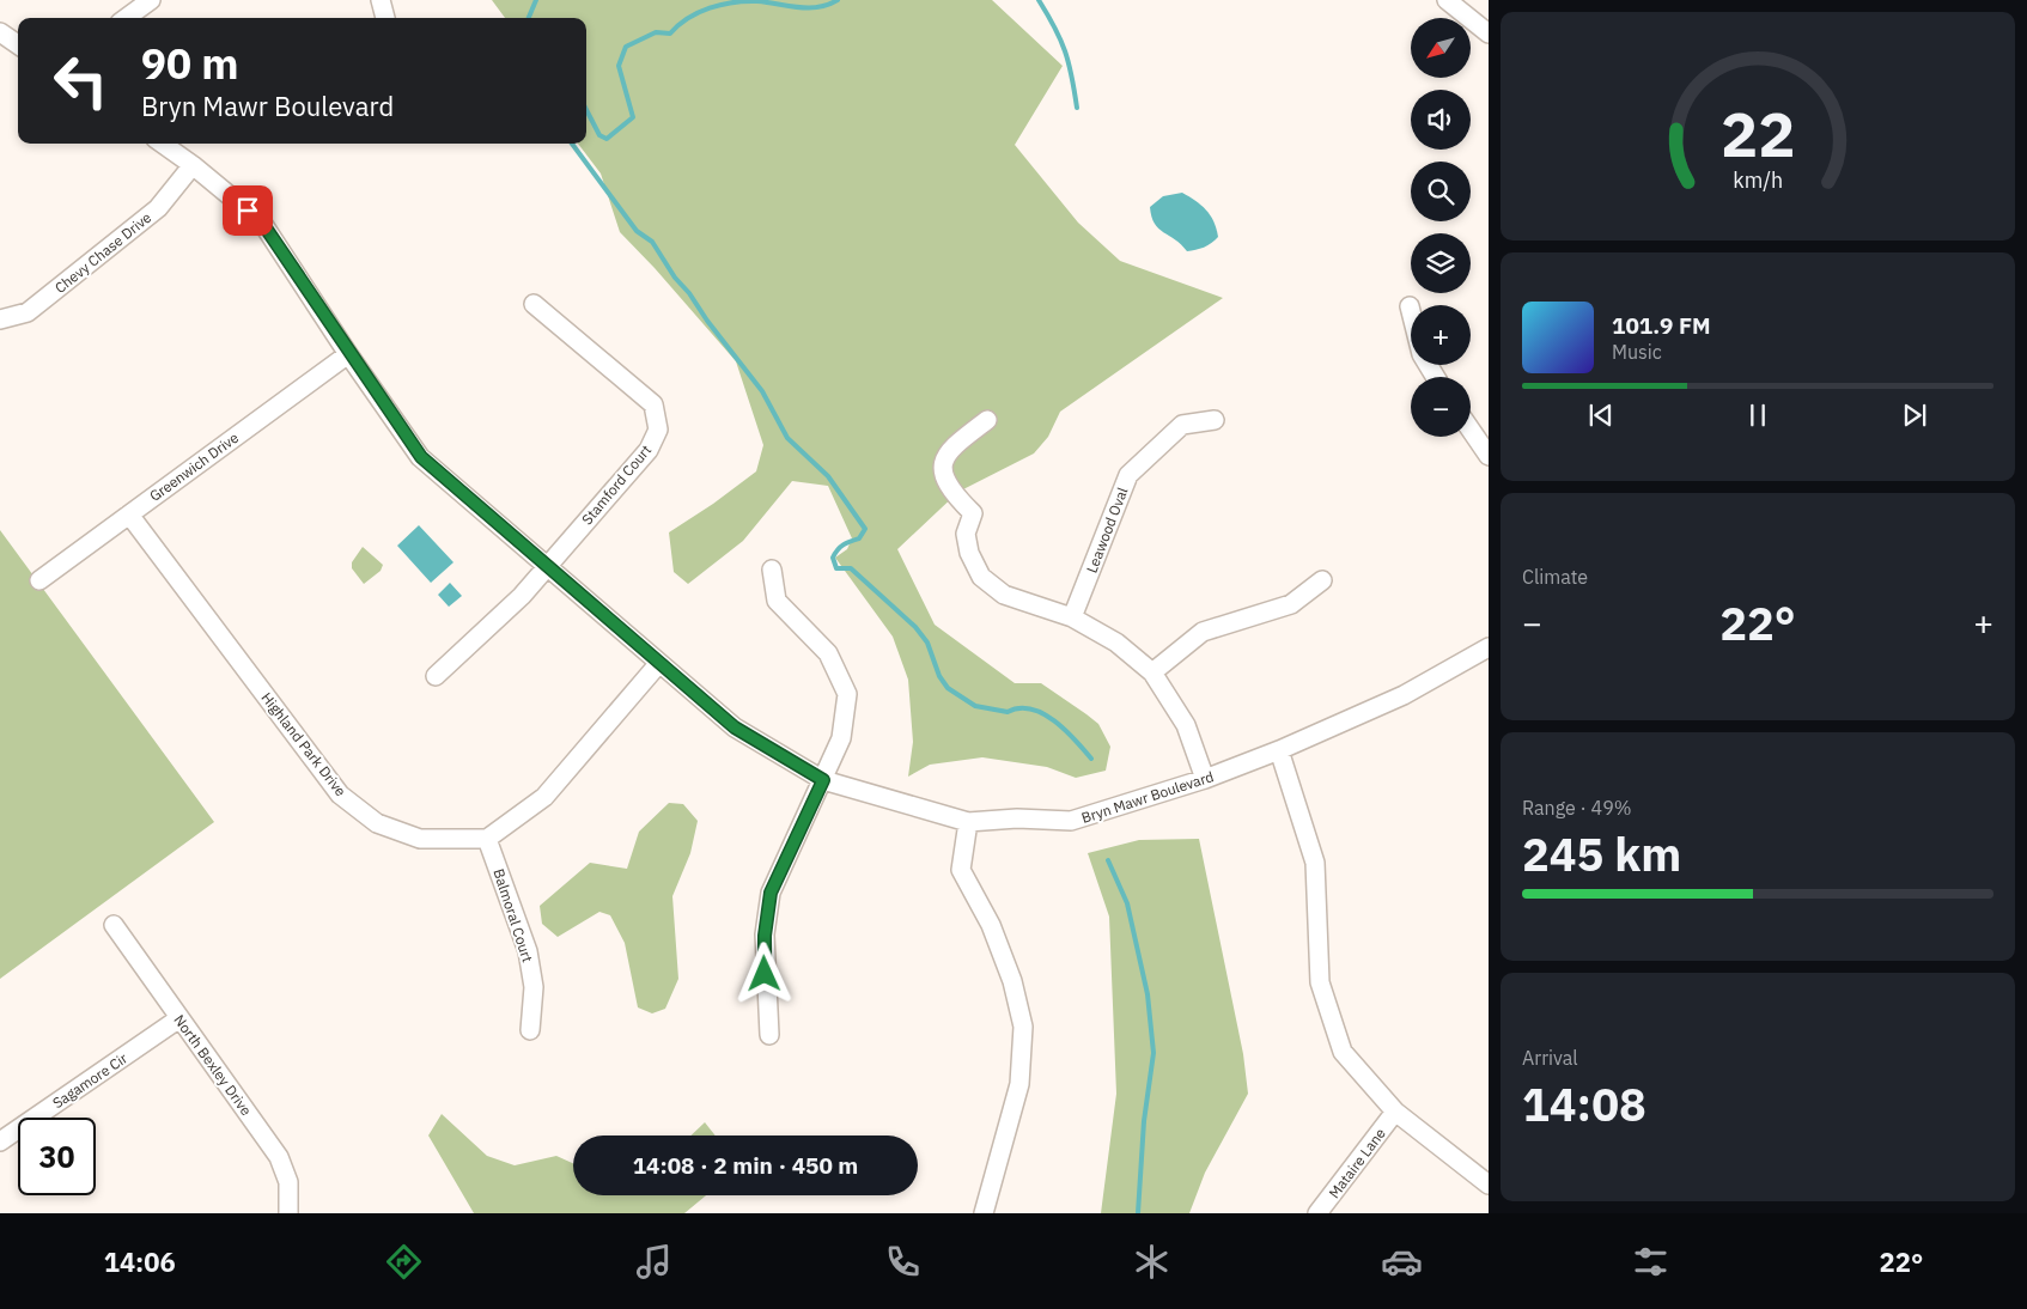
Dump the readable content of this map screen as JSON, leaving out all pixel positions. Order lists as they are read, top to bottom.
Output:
{
  "streets": {
    "street": [
      "Chevy Chase Drive",
      "Greenwich Drive",
      "Stamford Court",
      "Leawood Oval",
      "Highland Park Drive",
      "Bryn Mawr Boulevard",
      "Balmoral Court",
      "North Bexley Drive",
      "Sagamore Cir",
      "Mataire Lane"
    ]
  },
  "crossings": [
    ["Chevy Chase Drive", "Bryn Mawr Boulevard"],
    ["Greenwich Drive", "Highland Park Drive"],
    ["Greenwich Drive", "Bryn Mawr Boulevard"],
    ["Stamford Court", "Bryn Mawr Boulevard"],
    ["Highland Park Drive", "Balmoral Court"],
    ["North Bexley Drive", "Sagamore Cir"]
  ],
  "north": "bottom left",
  "page": {
    "map_buttons": ["+", "−"],
    "turn": ["90 m", "Bryn Mawr Boulevard"],
    "song": ["101.9 FM", "Music"],
    "tile": [
      "Climate",
      ["Range · 49%", "245 km"],
      ["Arrival", "14:08"]
    ],
    "heat": ["−", "22°", "+"],
    "limit": "30",
    "trip": "14:08 · 2 min · 450 m",
    "tabs": ["14:06", "22°"],
    "gauge": ["22", "km/h"]
  }
}
